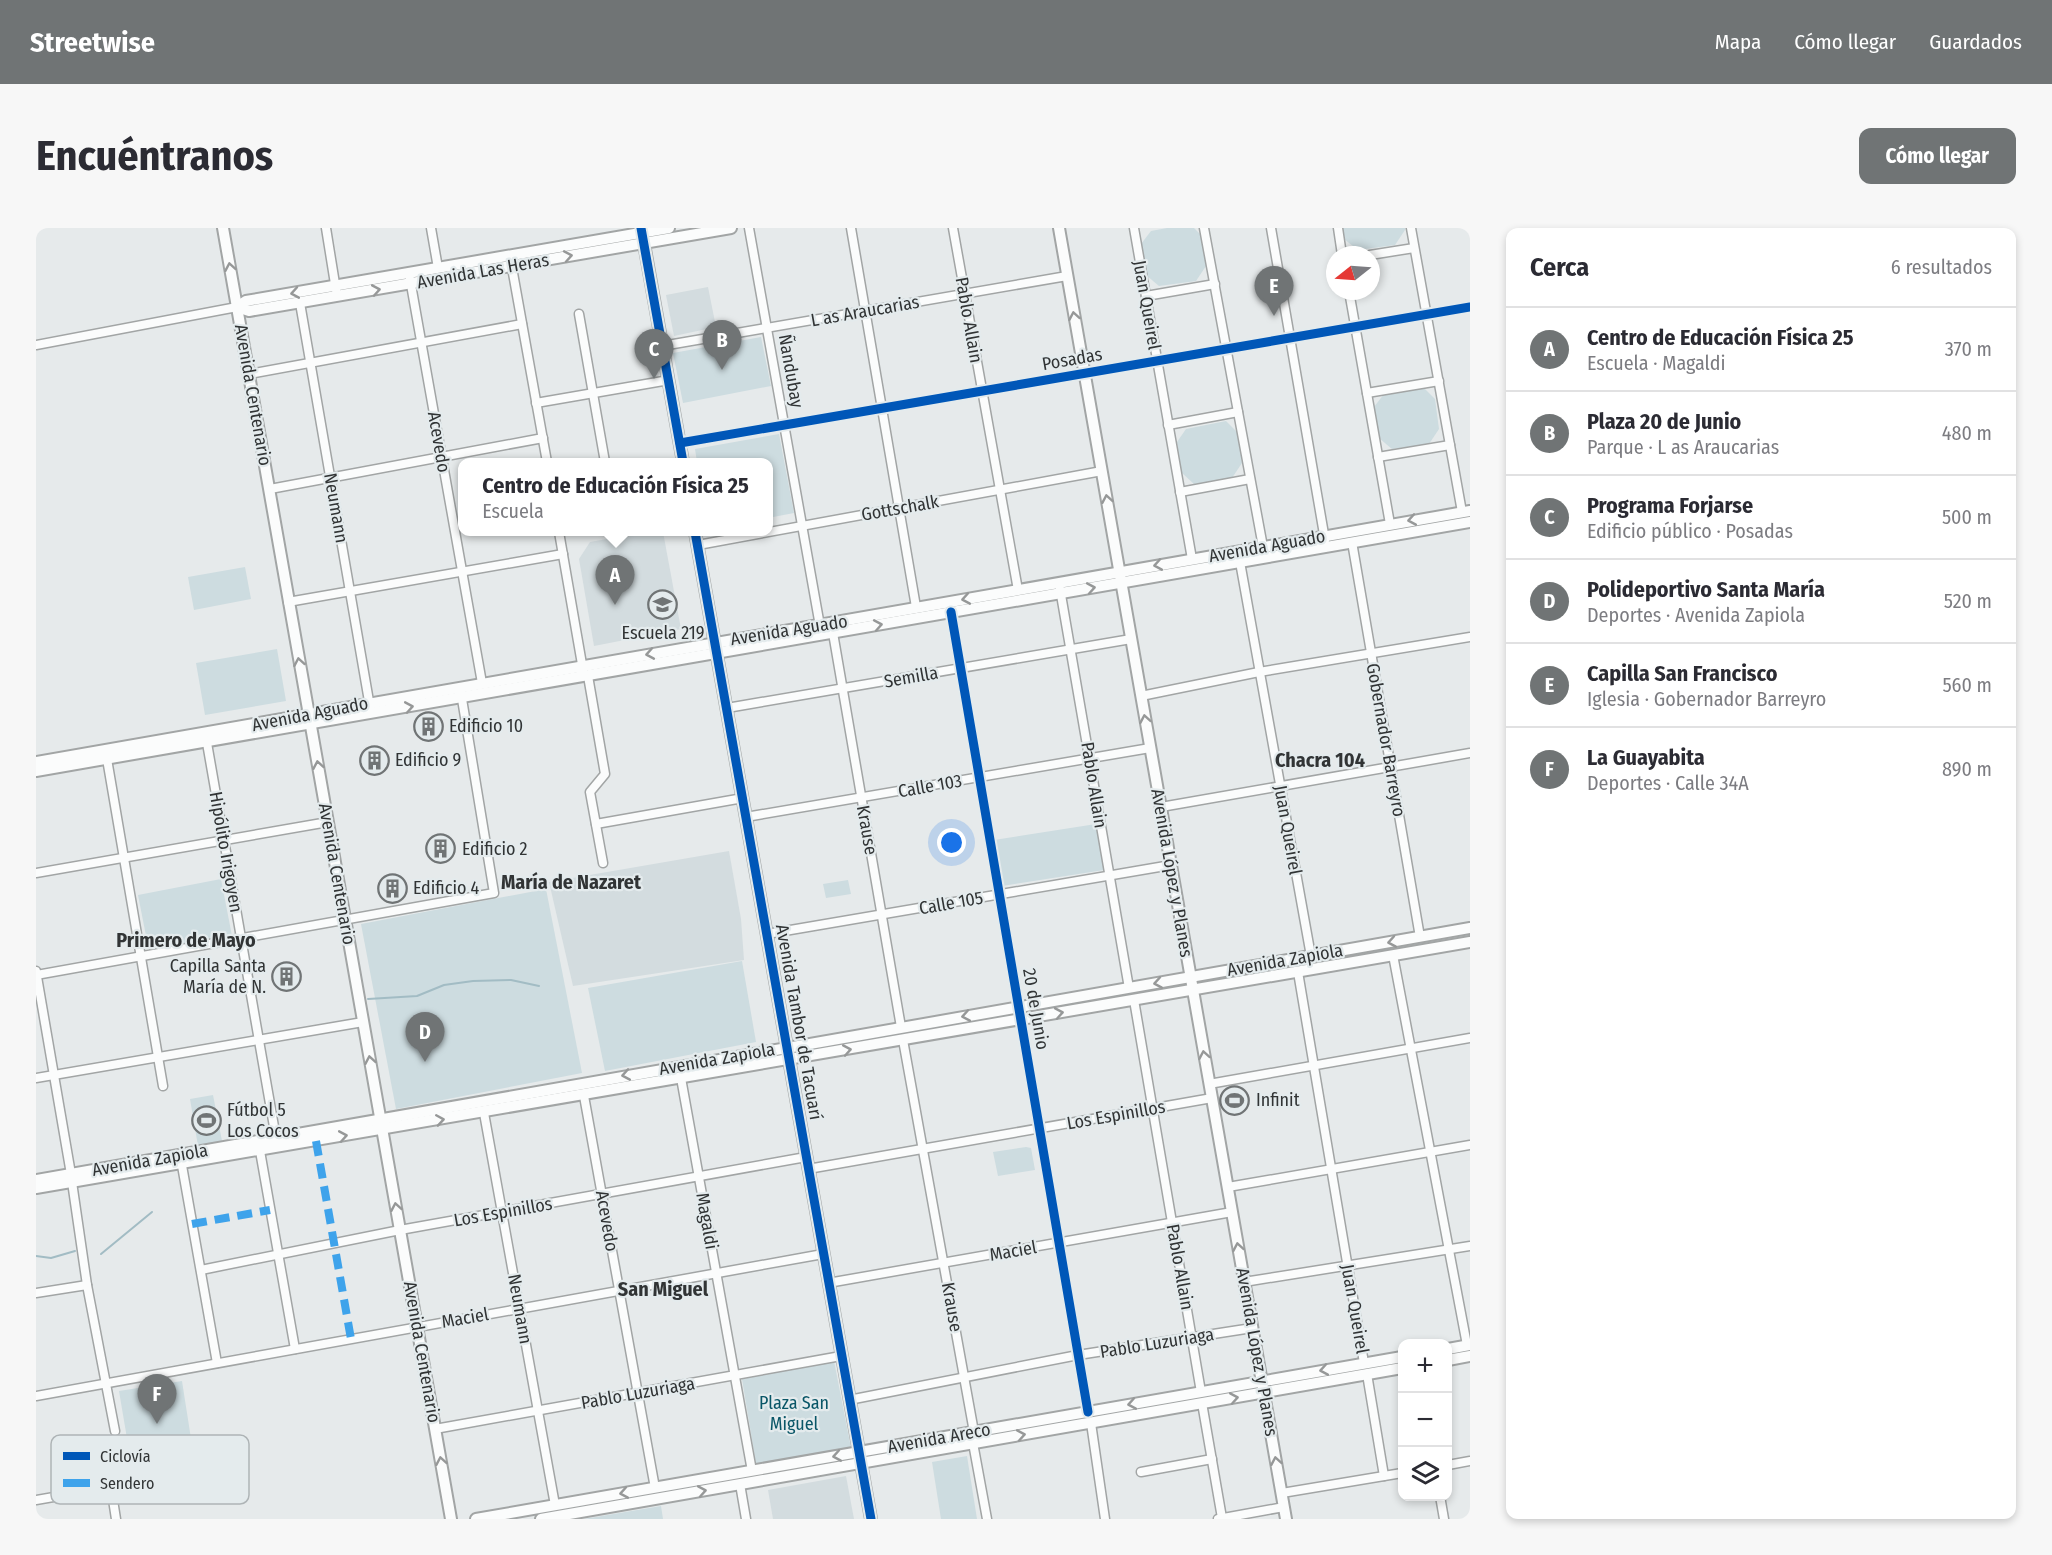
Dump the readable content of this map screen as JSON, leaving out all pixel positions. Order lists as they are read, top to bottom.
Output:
{
  "streets": {
    "main road": [
      "Avenida Las Heras",
      "Avenida Centenario",
      "Avenida Aguado",
      "Avenida López y Planes",
      "Avenida Zapiola",
      "Avenida Tambor de Tacuarí",
      "Avenida Areco"
    ],
    "street": [
      "Juan Queirel",
      "L as Araucarias",
      "Pablo Allain",
      "Posadas",
      "Ñandubay",
      "Acevedo",
      "Neumann",
      "Gottschalk",
      "Semilla",
      "Gobernador Barreyro",
      "Calle 103",
      "Krause",
      "Hipólito Irigoyen",
      "Calle 105",
      "20 de Junio",
      "Los Espinillos",
      "Magaldi",
      "Maciel",
      "Pablo Luzuriaga"
    ]
  },
  "crossings": [
    ["Avenida Las Heras", "Avenida Centenario"],
    ["Avenida Las Heras", "Acevedo"],
    ["Avenida Las Heras", "Neumann"],
    ["Juan Queirel", "Posadas"],
    ["Juan Queirel", "Avenida Aguado"],
    ["Juan Queirel", "Avenida Zapiola"],
    ["Juan Queirel", "Avenida Areco"],
    ["L as Araucarias", "Pablo Allain"],
    ["L as Araucarias", "Ñandubay"],
    ["L as Araucarias", "Avenida López y Planes"],
    ["Pablo Allain", "Posadas"],
    ["Pablo Allain", "Gottschalk"],
    ["Pablo Allain", "Avenida Aguado"],
    ["Pablo Allain", "Semilla"],
    ["Pablo Allain", "Calle 103"],
    ["Pablo Allain", "Calle 105"],
    ["Pablo Allain", "Avenida Zapiola"],
    ["Pablo Allain", "Los Espinillos"],
    ["Pablo Allain", "Maciel"],
    ["Pablo Allain", "Pablo Luzuriaga"],
    ["Pablo Allain", "Avenida Areco"],
    ["Posadas", "Ñandubay"],
    ["Posadas", "Avenida López y Planes"],
    ["Ñandubay", "Gottschalk"],
    ["Ñandubay", "Avenida Aguado"],
    ["Avenida Centenario", "Avenida Aguado"],
    ["Avenida Centenario", "Avenida Zapiola"],
    ["Avenida Centenario", "Los Espinillos"],
    ["Avenida Centenario", "Maciel"],
    ["Avenida Centenario", "Pablo Luzuriaga"],
    ["Acevedo", "Avenida Aguado"],
    ["Acevedo", "Avenida Zapiola"],
    ["Acevedo", "Los Espinillos"],
    ["Acevedo", "Maciel"],
    ["Acevedo", "Pablo Luzuriaga"],
    ["Acevedo", "Avenida Areco"],
    ["Neumann", "Avenida Aguado"],
    ["Neumann", "Avenida Zapiola"],
    ["Neumann", "Los Espinillos"],
    ["Neumann", "Maciel"],
    ["Neumann", "Pablo Luzuriaga"],
    ["Neumann", "Avenida Areco"],
    ["Gottschalk", "Avenida López y Planes"],
    ["Gottschalk", "Avenida Tambor de Tacuarí"],
    ["Avenida Aguado", "Gobernador Barreyro"],
    ["Avenida Aguado", "Krause"],
    ["Avenida Aguado", "Hipólito Irigoyen"],
    ["Avenida Aguado", "Avenida López y Planes"],
    ["Avenida Aguado", "20 de Junio"],
    ["Avenida Aguado", "Avenida Tambor de Tacuarí"],
    ["Semilla", "Krause"],
    ["Semilla", "Avenida López y Planes"],
    ["Semilla", "20 de Junio"],
    ["Semilla", "Avenida Tambor de Tacuarí"],
    ["Gobernador Barreyro", "Avenida Zapiola"],
    ["Calle 103", "Krause"],
    ["Calle 103", "Avenida López y Planes"],
    ["Calle 103", "20 de Junio"],
    ["Calle 103", "Avenida Tambor de Tacuarí"],
    ["Krause", "Calle 105"],
    ["Krause", "Avenida Zapiola"],
    ["Krause", "Los Espinillos"],
    ["Krause", "Maciel"],
    ["Krause", "Pablo Luzuriaga"],
    ["Krause", "Avenida Areco"],
    ["Hipólito Irigoyen", "Avenida Zapiola"],
    ["Avenida López y Planes", "Calle 105"],
    ["Avenida López y Planes", "Avenida Zapiola"],
    ["Avenida López y Planes", "Los Espinillos"],
    ["Avenida López y Planes", "Maciel"],
    ["Avenida López y Planes", "Pablo Luzuriaga"],
    ["Avenida López y Planes", "Avenida Areco"],
    ["Calle 105", "20 de Junio"],
    ["Calle 105", "Avenida Tambor de Tacuarí"],
    ["Avenida Zapiola", "20 de Junio"],
    ["Avenida Zapiola", "Avenida Tambor de Tacuarí"],
    ["Avenida Zapiola", "Magaldi"],
    ["20 de Junio", "Los Espinillos"],
    ["20 de Junio", "Maciel"],
    ["20 de Junio", "Pablo Luzuriaga"],
    ["20 de Junio", "Avenida Areco"],
    ["Avenida Tambor de Tacuarí", "Los Espinillos"],
    ["Avenida Tambor de Tacuarí", "Maciel"],
    ["Avenida Tambor de Tacuarí", "Pablo Luzuriaga"],
    ["Avenida Tambor de Tacuarí", "Avenida Areco"],
    ["Los Espinillos", "Magaldi"],
    ["Magaldi", "Maciel"],
    ["Magaldi", "Pablo Luzuriaga"],
    ["Magaldi", "Avenida Areco"]
  ],
  "one_way": ["Avenida Centenario", "Avenida López y Planes"],
  "districts": [
    "Chacra 104",
    "María de Nazaret",
    "Primero de Mayo",
    "San Miguel"
  ],
  "parks": ["Plaza San Miguel"],
  "places": {
    "school or university": ["Escuela 219"],
    "building": [
      "Edificio 10",
      "Edificio 9",
      "Edificio 2",
      "Edificio 4",
      "Capilla Santa María de N."
    ],
    "sports": ["Infinit", "Fútbol 5 Los Cocos"]
  },
  "legend": ["Ciclovía", "Sendero"],
  "north": "left",
  "page": {
    "header": "Streetwise",
    "nav": ["Mapa", "Cómo llegar", "Guardados"],
    "buttons": "Cómo llegar",
    "title": "Encuéntranos",
    "heading": ["Cerca", "6 resultados"],
    "pins": [
      "E",
      "B",
      "C",
      "A",
      "D",
      "F"
    ],
    "list": [
      {
        "mark": "A",
        "name": "Centro de Educación Física 25",
        "note": "Escuela · Magaldi",
        "value": "370 m"
      },
      {
        "mark": "B",
        "name": "Plaza 20 de Junio",
        "note": "Parque · L as Araucarias",
        "value": "480 m"
      },
      {
        "mark": "C",
        "name": "Programa Forjarse",
        "note": "Edificio público · Posadas",
        "value": "500 m"
      },
      {
        "mark": "D",
        "name": "Polideportivo Santa María",
        "note": "Deportes · Avenida Zapiola",
        "value": "520 m"
      },
      {
        "mark": "E",
        "name": "Capilla San Francisco",
        "note": "Iglesia · Gobernador Barreyro",
        "value": "560 m"
      },
      {
        "mark": "F",
        "name": "La Guayabita",
        "note": "Deportes · Calle 34A",
        "value": "890 m"
      }
    ],
    "popup": ["Centro de Educación Física 25", "Escuela"],
    "map_buttons": ["+", "−"]
  }
}
